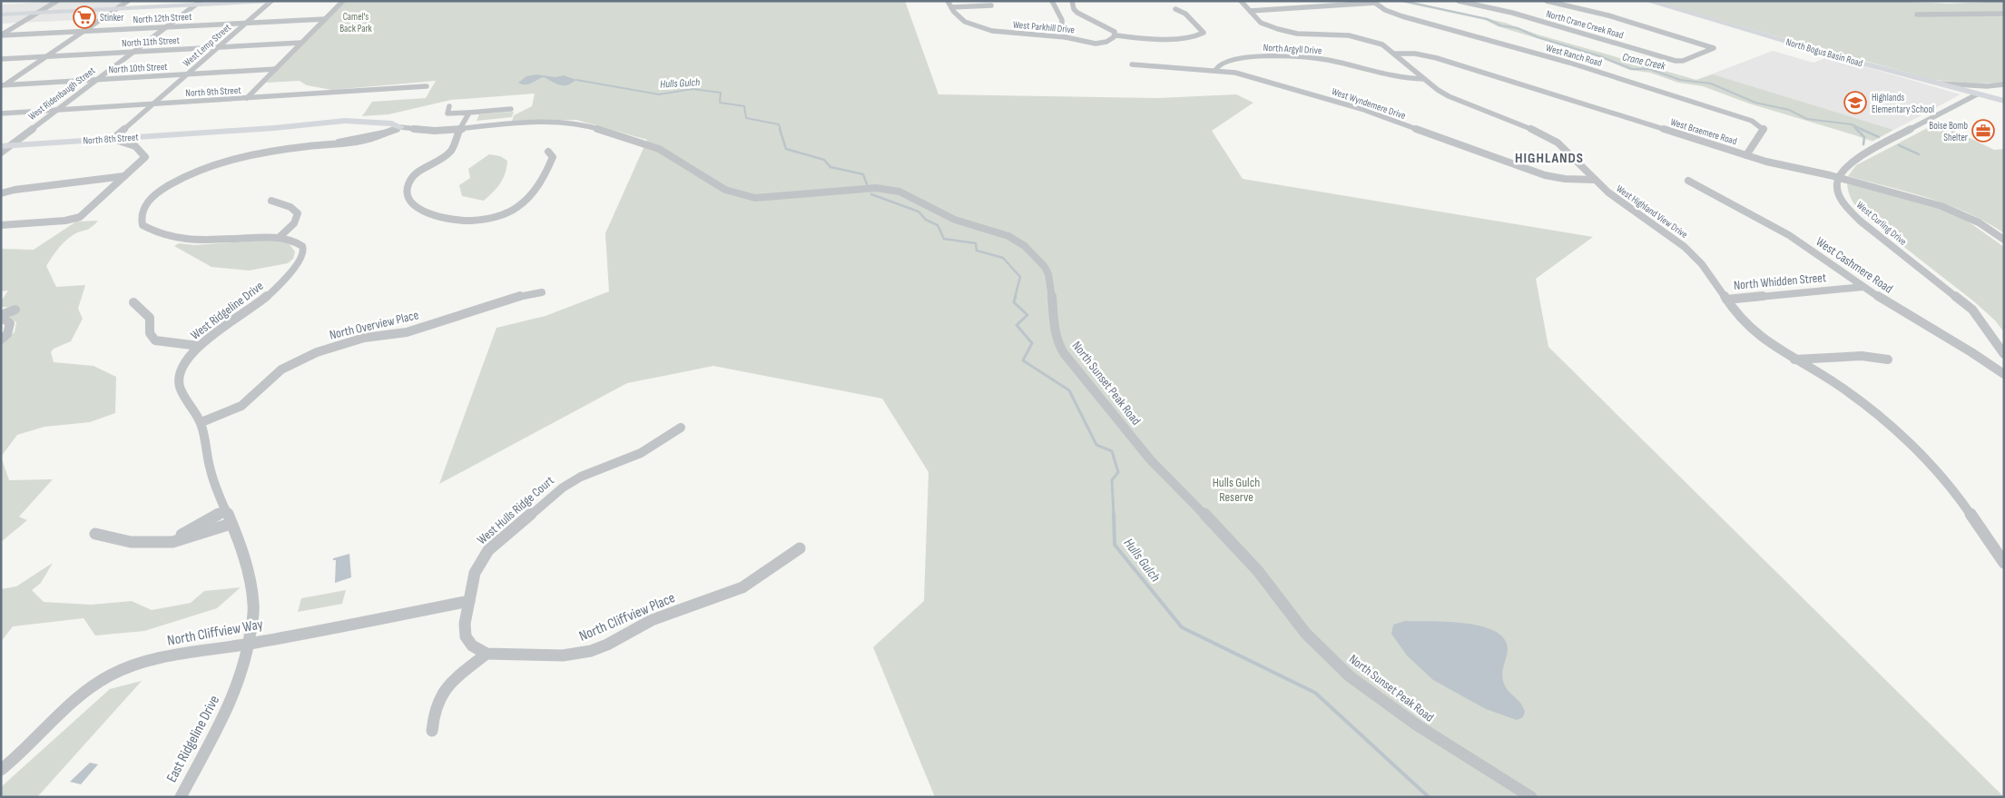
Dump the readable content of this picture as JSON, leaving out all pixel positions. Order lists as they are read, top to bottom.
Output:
{
  "streets": {
    "street": [
      "North 12th Street",
      "North Crane Creek Road",
      "West Parkhill Drive",
      "North 11th Street",
      "West Lemp Street",
      "North Argyll Drive",
      "North Bogus Basin Road",
      "West Ranch Road",
      "North 10th Street",
      "North 9th Street",
      "West Ridenbaugh Street",
      "West Wyndemere Drive",
      "West Braemere Road",
      "North 8th Street",
      "West Highland View Drive",
      "West Curling Drive",
      "West Cashmere Road",
      "North Whidden Street",
      "West Ridgeline Drive",
      "North Overview Place",
      "North Sunset Peak Road",
      "West Hulls Ridge Court",
      "North Cliffview Place",
      "North Cliffview Way",
      "East Ridgeline Drive"
    ]
  },
  "crossings": [
    ["North 12th Street", "West Lemp Street"],
    ["North 12th Street", "West Ridenbaugh Street"],
    ["North 11th Street", "West Lemp Street"],
    ["North 11th Street", "West Ridenbaugh Street"],
    ["West Lemp Street", "North 10th Street"],
    ["West Lemp Street", "North 9th Street"],
    ["West Lemp Street", "North 8th Street"],
    ["North Argyll Drive", "West Wyndemere Drive"],
    ["North Argyll Drive", "West Highland View Drive"],
    ["West Ranch Road", "West Braemere Road"],
    ["North 10th Street", "West Ridenbaugh Street"],
    ["North 9th Street", "West Ridenbaugh Street"],
    ["West Ridenbaugh Street", "North 8th Street"],
    ["West Wyndemere Drive", "West Highland View Drive"],
    ["West Braemere Road", "West Highland View Drive"],
    ["West Braemere Road", "West Curling Drive"],
    ["North 8th Street", "West Ridgeline Drive"],
    ["North 8th Street", "North Sunset Peak Road"],
    ["West Highland View Drive", "North Whidden Street"],
    ["West Cashmere Road", "North Whidden Street"],
    ["West Ridgeline Drive", "North Overview Place"],
    ["West Ridgeline Drive", "North Cliffview Way"],
    ["West Ridgeline Drive", "East Ridgeline Drive"],
    ["West Hulls Ridge Court", "North Cliffview Way"],
    ["North Cliffview Way", "East Ridgeline Drive"]
  ],
  "districts": ["HIGHLANDS"],
  "water": ["Crane Creek", "Hulls Gulch"],
  "parks": ["Camel's Back Park", "Hulls Gulch Reserve"],
  "places": {
    "supermarket": ["Stinker"],
    "school or university": ["Highlands Elementary School"],
    "office": ["Boise Bomb Shelter"]
  }
}
